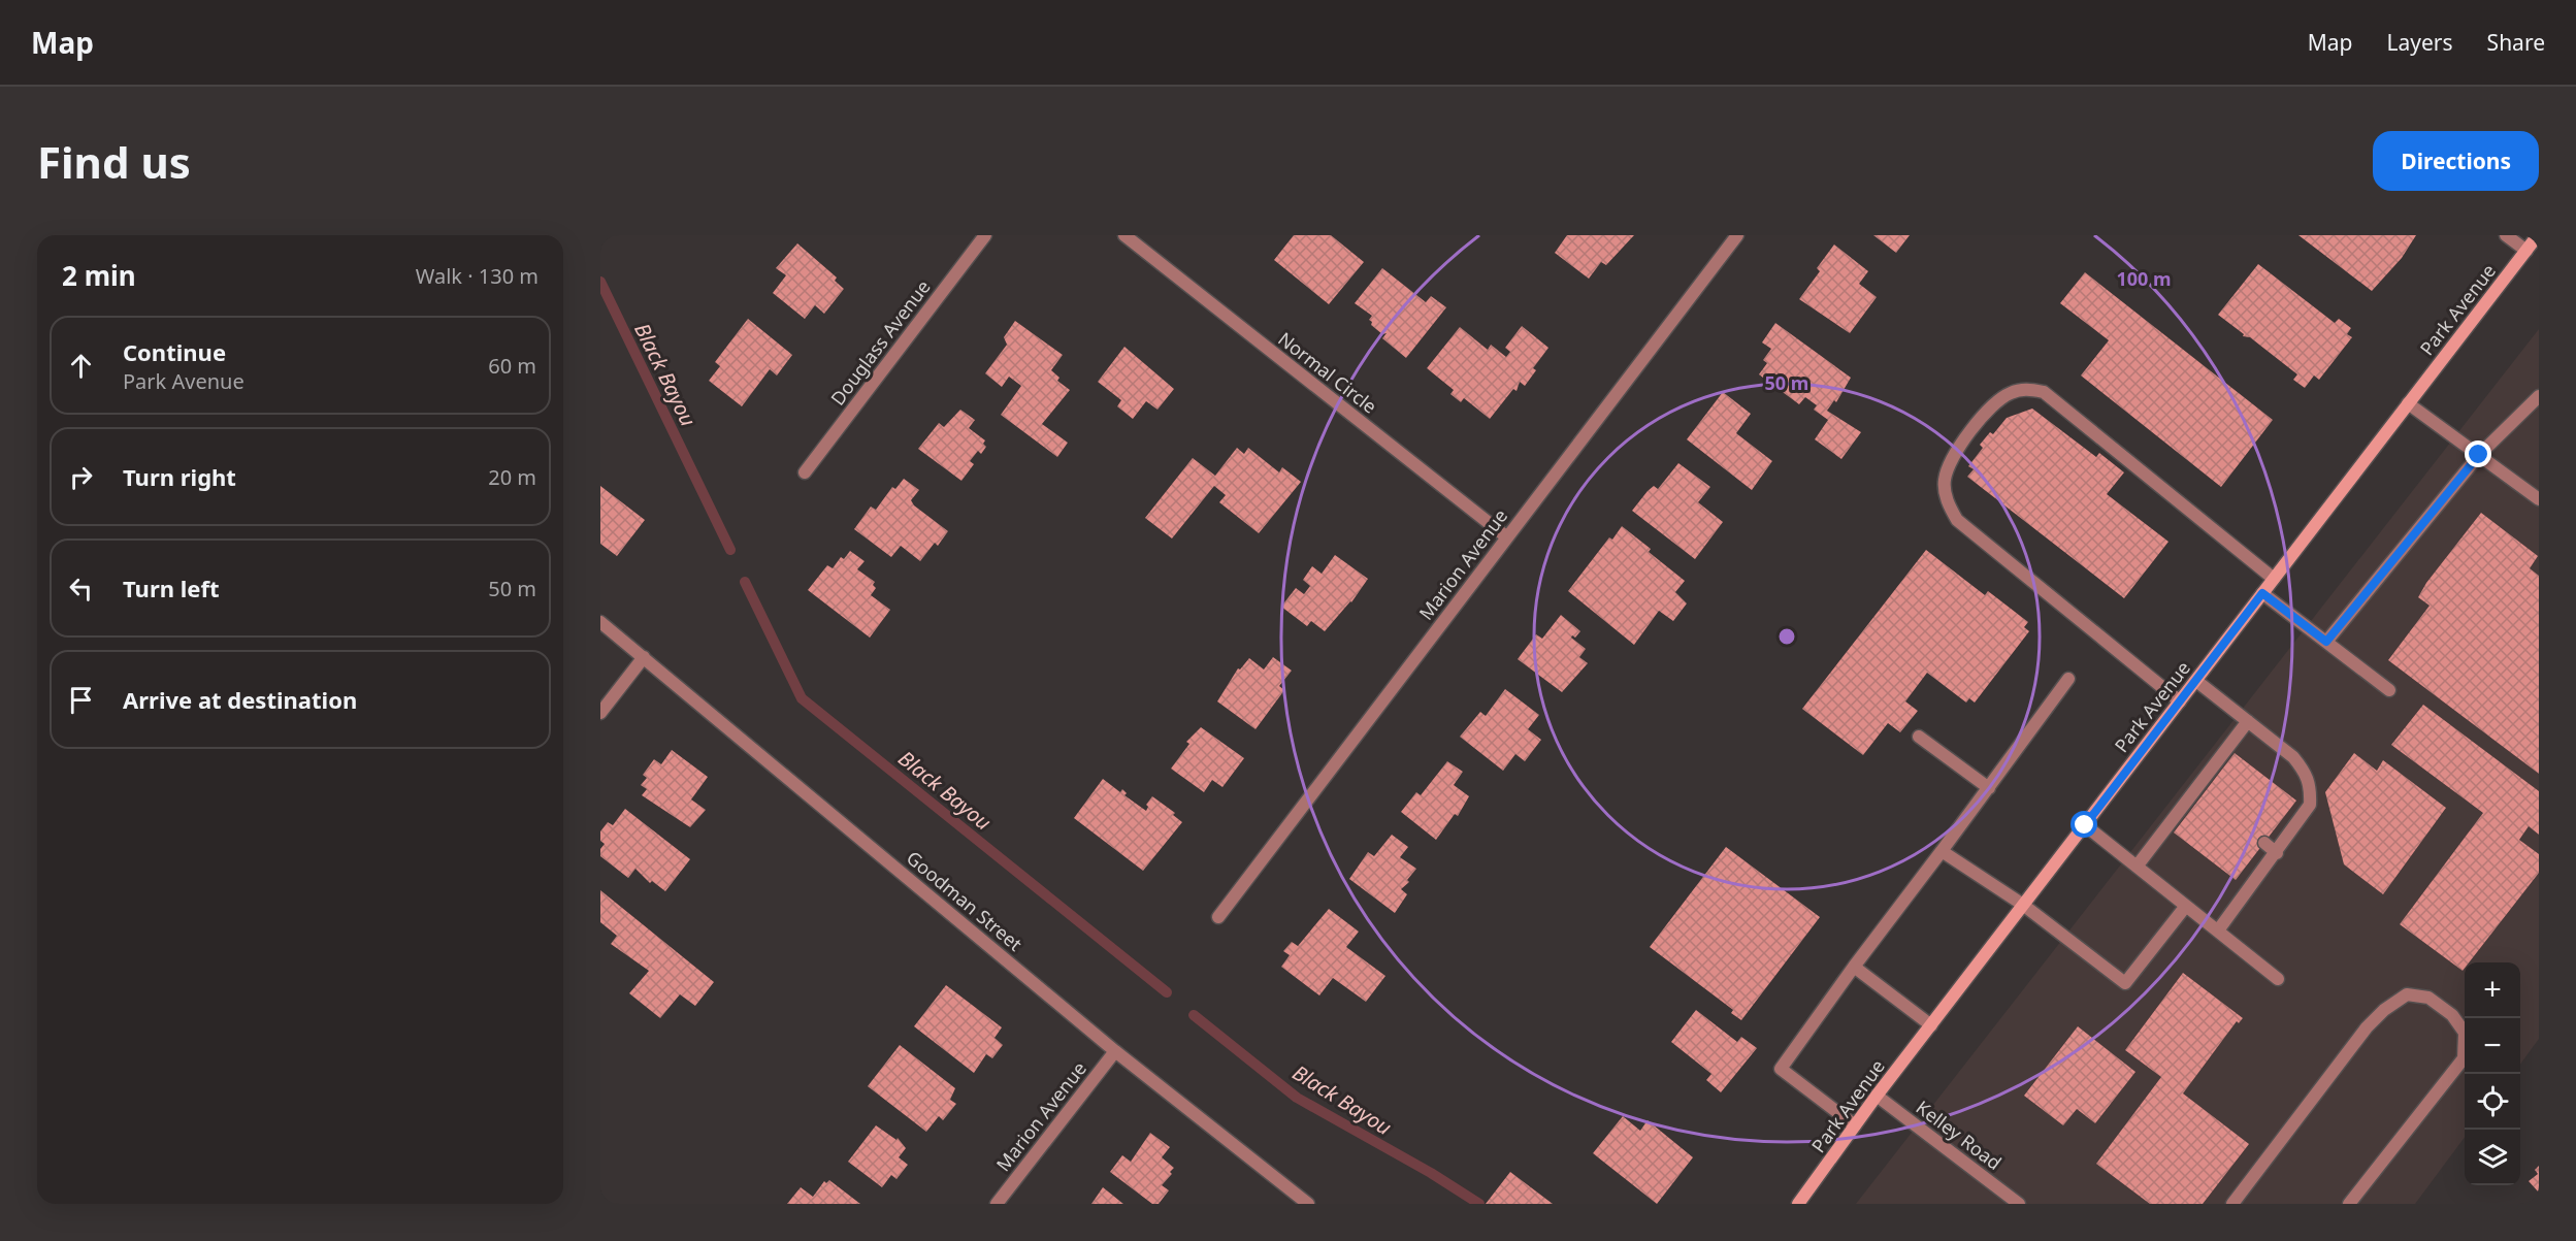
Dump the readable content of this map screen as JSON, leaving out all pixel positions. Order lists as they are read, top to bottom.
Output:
{
  "streets": {
    "main road": ["Park Avenue"],
    "street": [
      "Douglass Avenue",
      "Normal Circle",
      "Marion Avenue",
      "Goodman Street",
      "Kelley Road"
    ]
  },
  "crossings": [
    ["Park Avenue", "Kelley Road"],
    ["Normal Circle", "Marion Avenue"],
    ["Marion Avenue", "Goodman Street"]
  ],
  "water": ["Black Bayou"],
  "page": {
    "header": "Map",
    "nav": ["Map", "Layers", "Share"],
    "buttons": "Directions",
    "title": "Find us",
    "heading": ["2 min", "Walk · 130 m"],
    "list": [
      ["Continue", "Park Avenue", "60 m"],
      ["Turn right", "20 m"],
      ["Turn left", "50 m"],
      "Arrive at destination"
    ],
    "map_buttons": ["+", "−"]
  },
  "rings": ["100 m", "50 m"]
}
